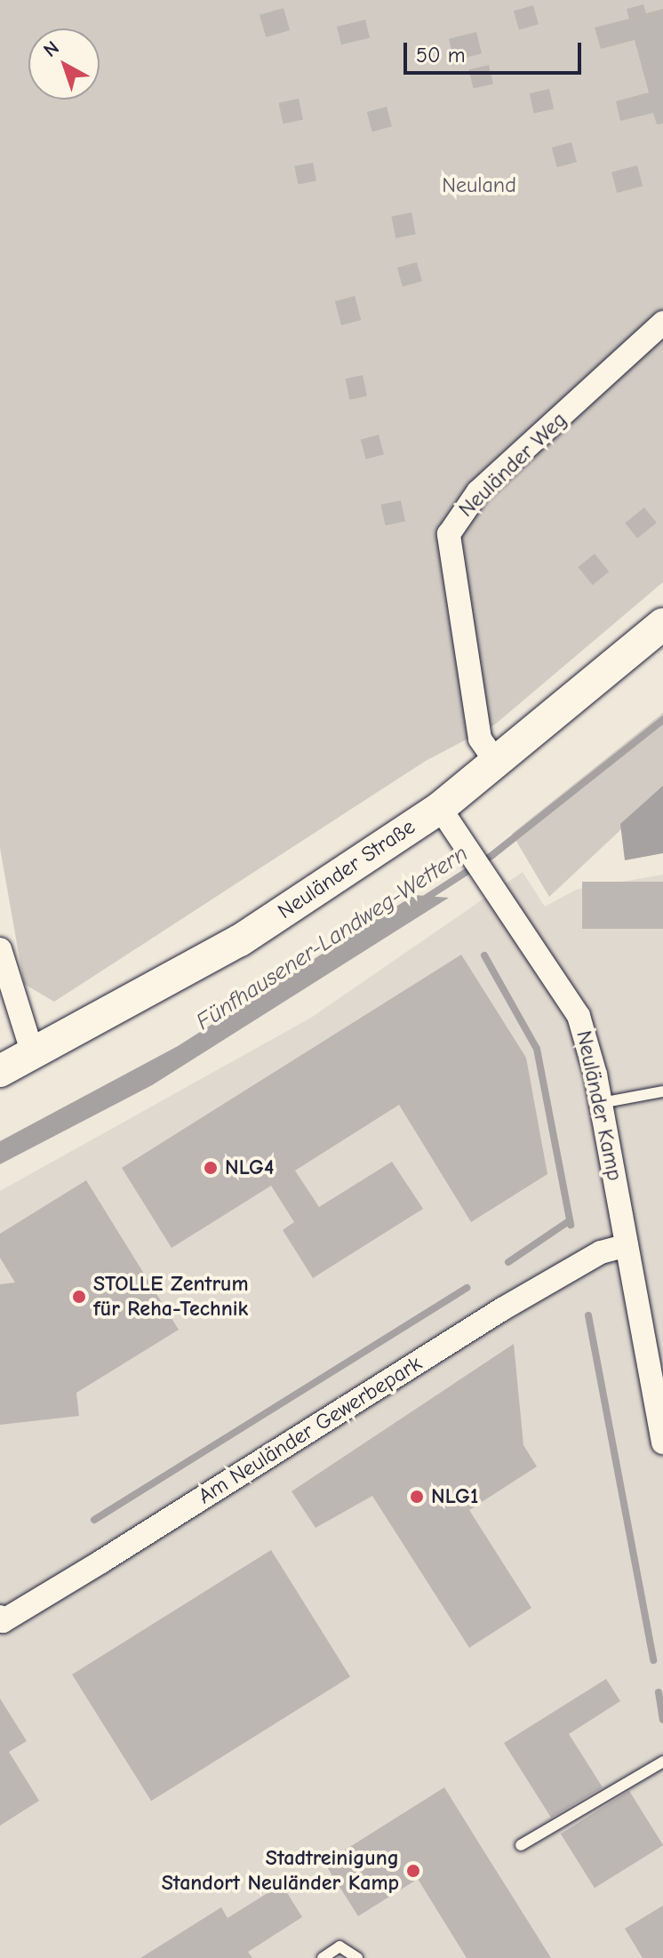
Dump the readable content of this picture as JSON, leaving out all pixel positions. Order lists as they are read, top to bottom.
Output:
{
  "streets": {
    "main road": ["Neuländer Straße"],
    "street": ["Neuländer Weg", "Neuländer Kamp", "Am Neuländer Gewerbepark"]
  },
  "crossings": [
    ["Neuländer Weg", "Neuländer Straße"],
    ["Neuländer Straße", "Neuländer Kamp"],
    ["Neuländer Kamp", "Am Neuländer Gewerbepark"]
  ],
  "water": ["Fünfhausener-Landweg-Wettern"],
  "parks": ["Neuland"],
  "places": [
    "NLG4",
    "STOLLE Zentrum für Reha-Technik",
    "NLG1",
    "Stadtreinigung Standort Neuländer Kamp"
  ],
  "scale_bar": "50 m",
  "north": "top left"
}
